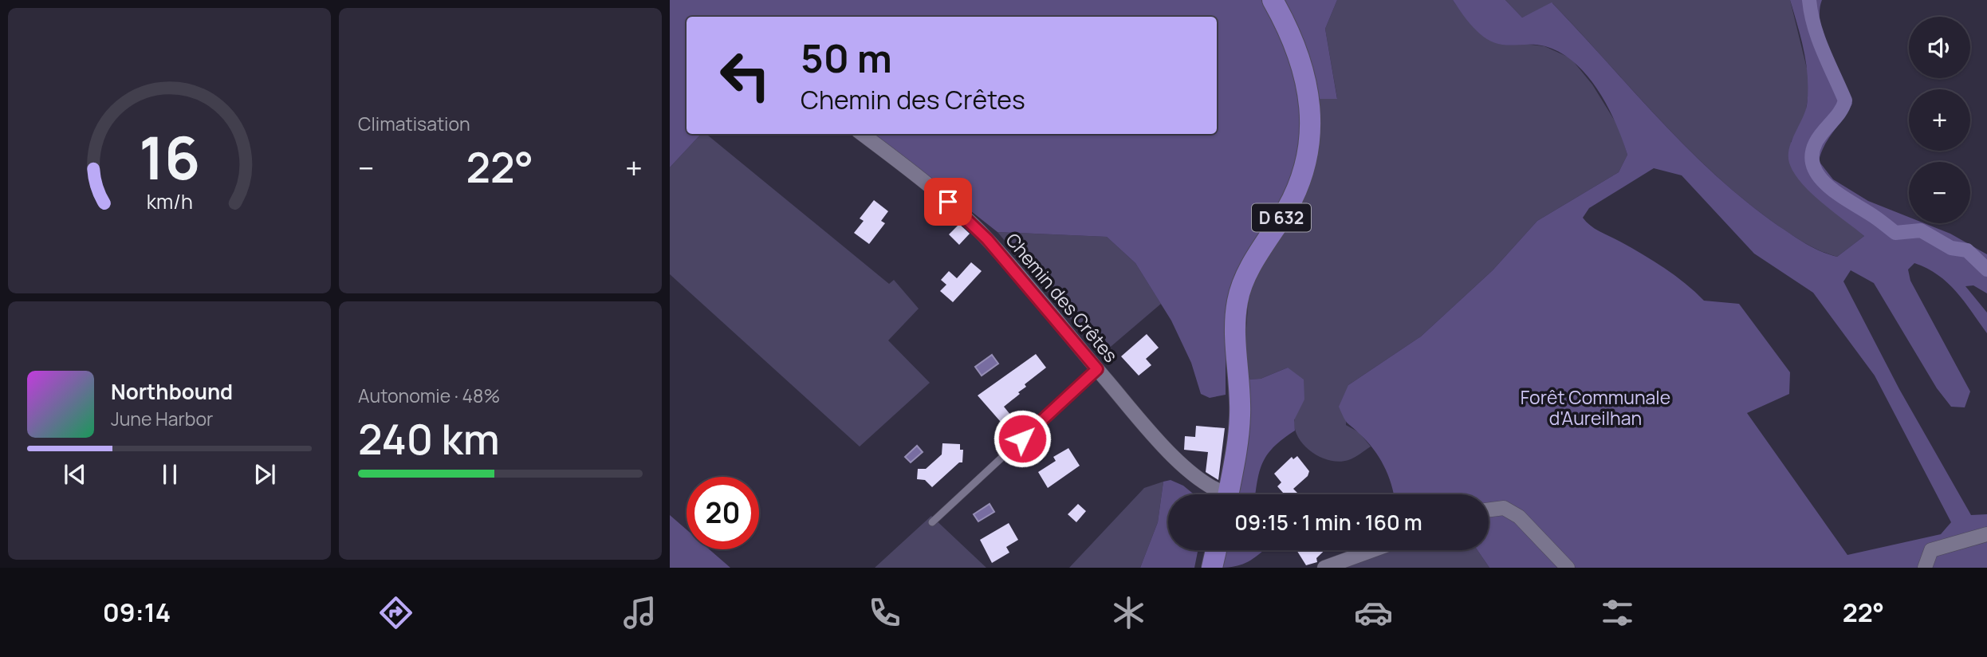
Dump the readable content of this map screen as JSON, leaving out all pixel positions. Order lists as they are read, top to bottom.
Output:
{
  "streets": {
    "main road": ["D 632"],
    "street": ["Chemin des Crêtes"]
  },
  "parks": ["Forêt Communale d'Aureilhan"],
  "page": {
    "tile": [
      "Climatisation",
      ["Autonomie · 48%", "240 km"]
    ],
    "map_buttons": ["+", "−"],
    "turn": ["50 m", "Chemin des Crêtes"],
    "heat": ["−", "22°", "+"],
    "song": ["Northbound", "June Harbor"],
    "limit": "20",
    "trip": "09:15 · 1 min · 160 m",
    "tabs": ["09:14", "22°"],
    "gauge": ["16", "km/h"]
  }
}
